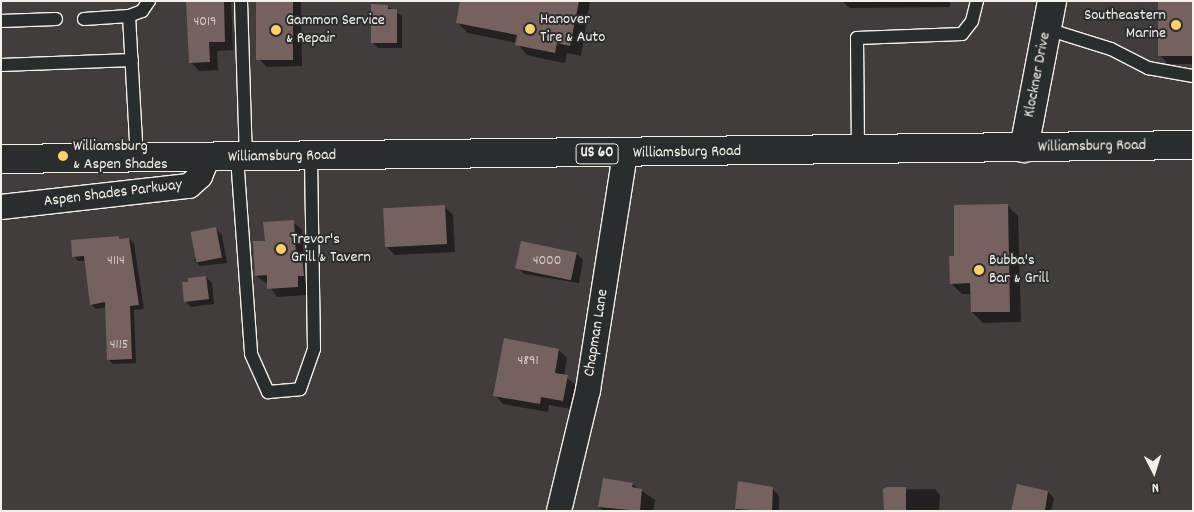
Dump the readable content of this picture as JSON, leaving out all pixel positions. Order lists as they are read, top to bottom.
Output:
{
  "streets": {
    "main road": ["Klockner Drive", "Williamsburg Road", "US 60"],
    "street": ["Aspen Shades Parkway", "Chapman Lane"]
  },
  "crossings": [
    ["Klockner Drive", "Williamsburg Road"],
    ["Williamsburg Road", "Aspen Shades Parkway"],
    ["Williamsburg Road", "Chapman Lane"]
  ],
  "places": [
    "Southeastern Marine",
    "Hanover Tire & Auto",
    "Gammon Service & Repair",
    "Williamsburg & Aspen Shades",
    "Trevor's Grill & Tavern",
    "Bubba's Bar & Grill"
  ],
  "house_numbers": [
    "4019",
    "4114",
    "4000",
    "4115",
    "4891"
  ],
  "north": "bottom"
}
